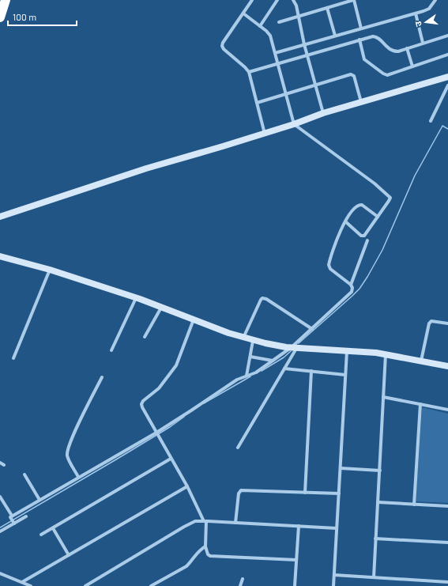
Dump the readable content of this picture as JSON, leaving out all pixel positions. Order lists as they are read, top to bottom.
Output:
{
  "scale_bar": "100 m",
  "north": "left"
}
